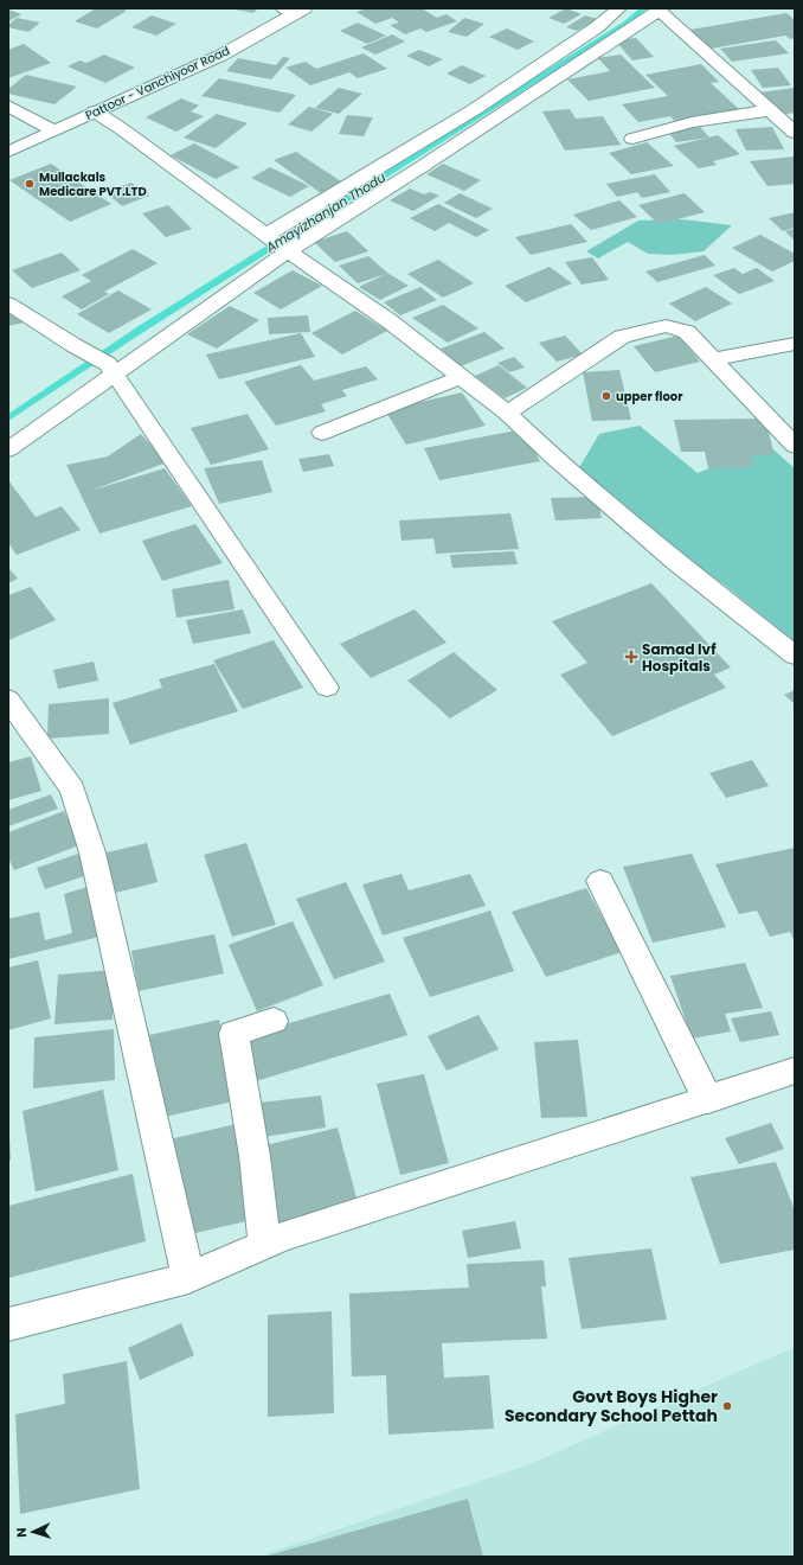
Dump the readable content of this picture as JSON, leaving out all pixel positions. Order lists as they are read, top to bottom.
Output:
{
  "streets": {
    "street": ["Pattoor - Vanchiyoor Road"]
  },
  "water": ["Amayizhanjan Thodu"],
  "places": {
    "other": ["Mullackals Medicare PVT.LTD", "upper floor", "Govt Boys Higher Secondary School Pettah"],
    "health": ["Samad Ivf Hospitals"]
  },
  "north": "left"
}
